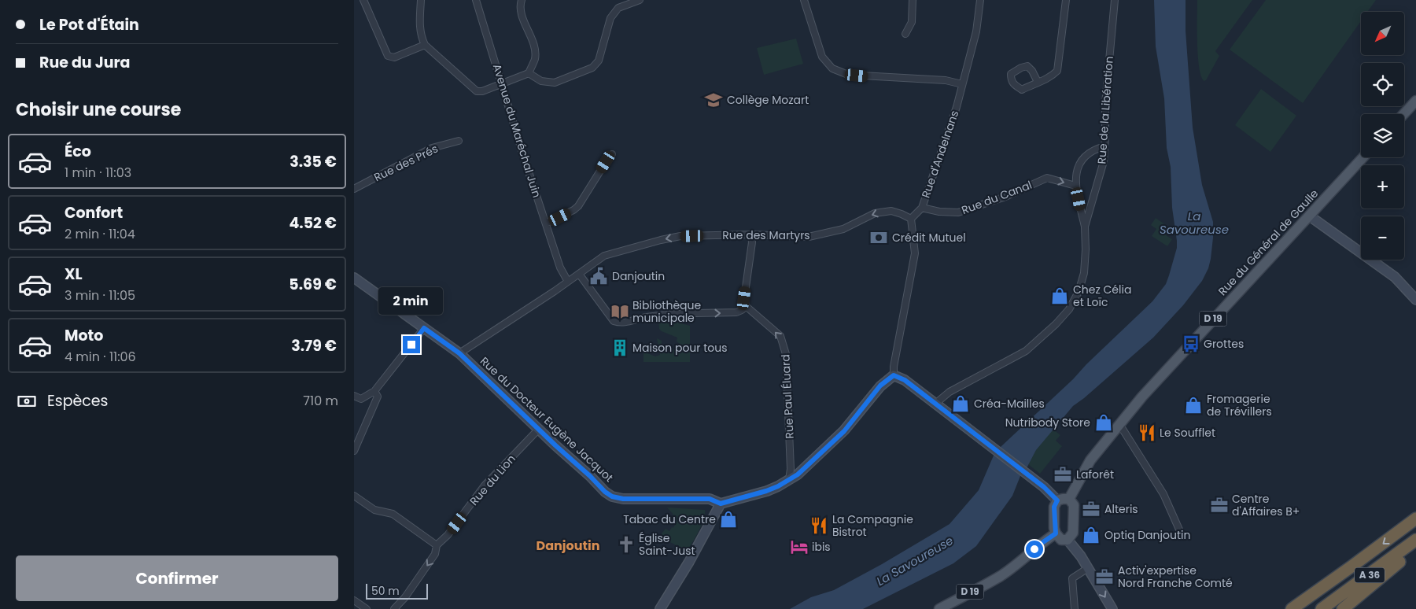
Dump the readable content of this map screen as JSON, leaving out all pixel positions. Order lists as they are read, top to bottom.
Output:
{
  "streets": {
    "highway": ["A 36"],
    "main road": ["Rue du Général de Gaulle", "D 19"],
    "street": [
      "Rue de la Libération",
      "Avenue du Maréchal Juin",
      "Rue d'Andelnans",
      "Rue des Prés",
      "Rue du Canal",
      "Rue des Martyrs",
      "Rue Paul Éluard",
      "Rue du Docteur Eugène Jacquot",
      "Rue du Lion"
    ]
  },
  "crossings": [
    ["Avenue du Maréchal Juin", "Rue des Martyrs"],
    ["Rue d'Andelnans", "Rue du Canal"],
    ["Rue d'Andelnans", "Rue des Martyrs"],
    ["Rue des Martyrs", "Rue du Docteur Eugène Jacquot"],
    ["Rue Paul Éluard", "Rue du Docteur Eugène Jacquot"],
    ["Rue du Docteur Eugène Jacquot", "Rue du Lion"]
  ],
  "one_way": ["Rue du Canal", "Rue des Martyrs", "Rue Paul Éluard"],
  "districts": ["Danjoutin"],
  "water": ["La Savoureuse"],
  "places": {
    "school or university": ["Collège Mozart"],
    "bank": ["Crédit Mutuel"],
    "public building": ["Danjoutin"],
    "shop": [
      "Chez Célia et Loïc",
      "Créa-Mailles",
      "Fromagerie de Trévillers",
      "Nutribody Store",
      "Tabac du Centre",
      "Optiq Danjoutin"
    ],
    "library": ["Bibliothèque municipale"],
    "bus stop": ["Grottes"],
    "building": ["Maison pour tous"],
    "restaurant": ["Le Soufflet", "La Compagnie Bistrot"],
    "office": [
      "Laforêt",
      "Centre d'Affaires B+",
      "Alteris",
      "Activ'expertise Nord Franche Comté"
    ],
    "church": ["Église Saint-Just"],
    "hotel": ["ibis"]
  },
  "scale_bar": "50 m",
  "north": "bottom left",
  "page": {
    "banner": ["Le Pot d'Étain", "Rue du Jura"],
    "map_buttons": ["+", "−"],
    "heading": "Choisir une course",
    "list": [
      {
        "name": "Éco",
        "note": "1 min · 11:03",
        "value": "3.35 €"
      },
      {
        "name": "Confort",
        "note": "2 min · 11:04",
        "value": "4.52 €"
      },
      {
        "name": "XL",
        "note": "3 min · 11:05",
        "value": "5.69 €"
      },
      {
        "name": "Moto",
        "note": "4 min · 11:06",
        "value": "3.79 €"
      }
    ],
    "bubble": "2 min",
    "pay": ["Espèces", "710 m"],
    "buttons": "Confirmer",
    "scale": "50 m"
  }
}
